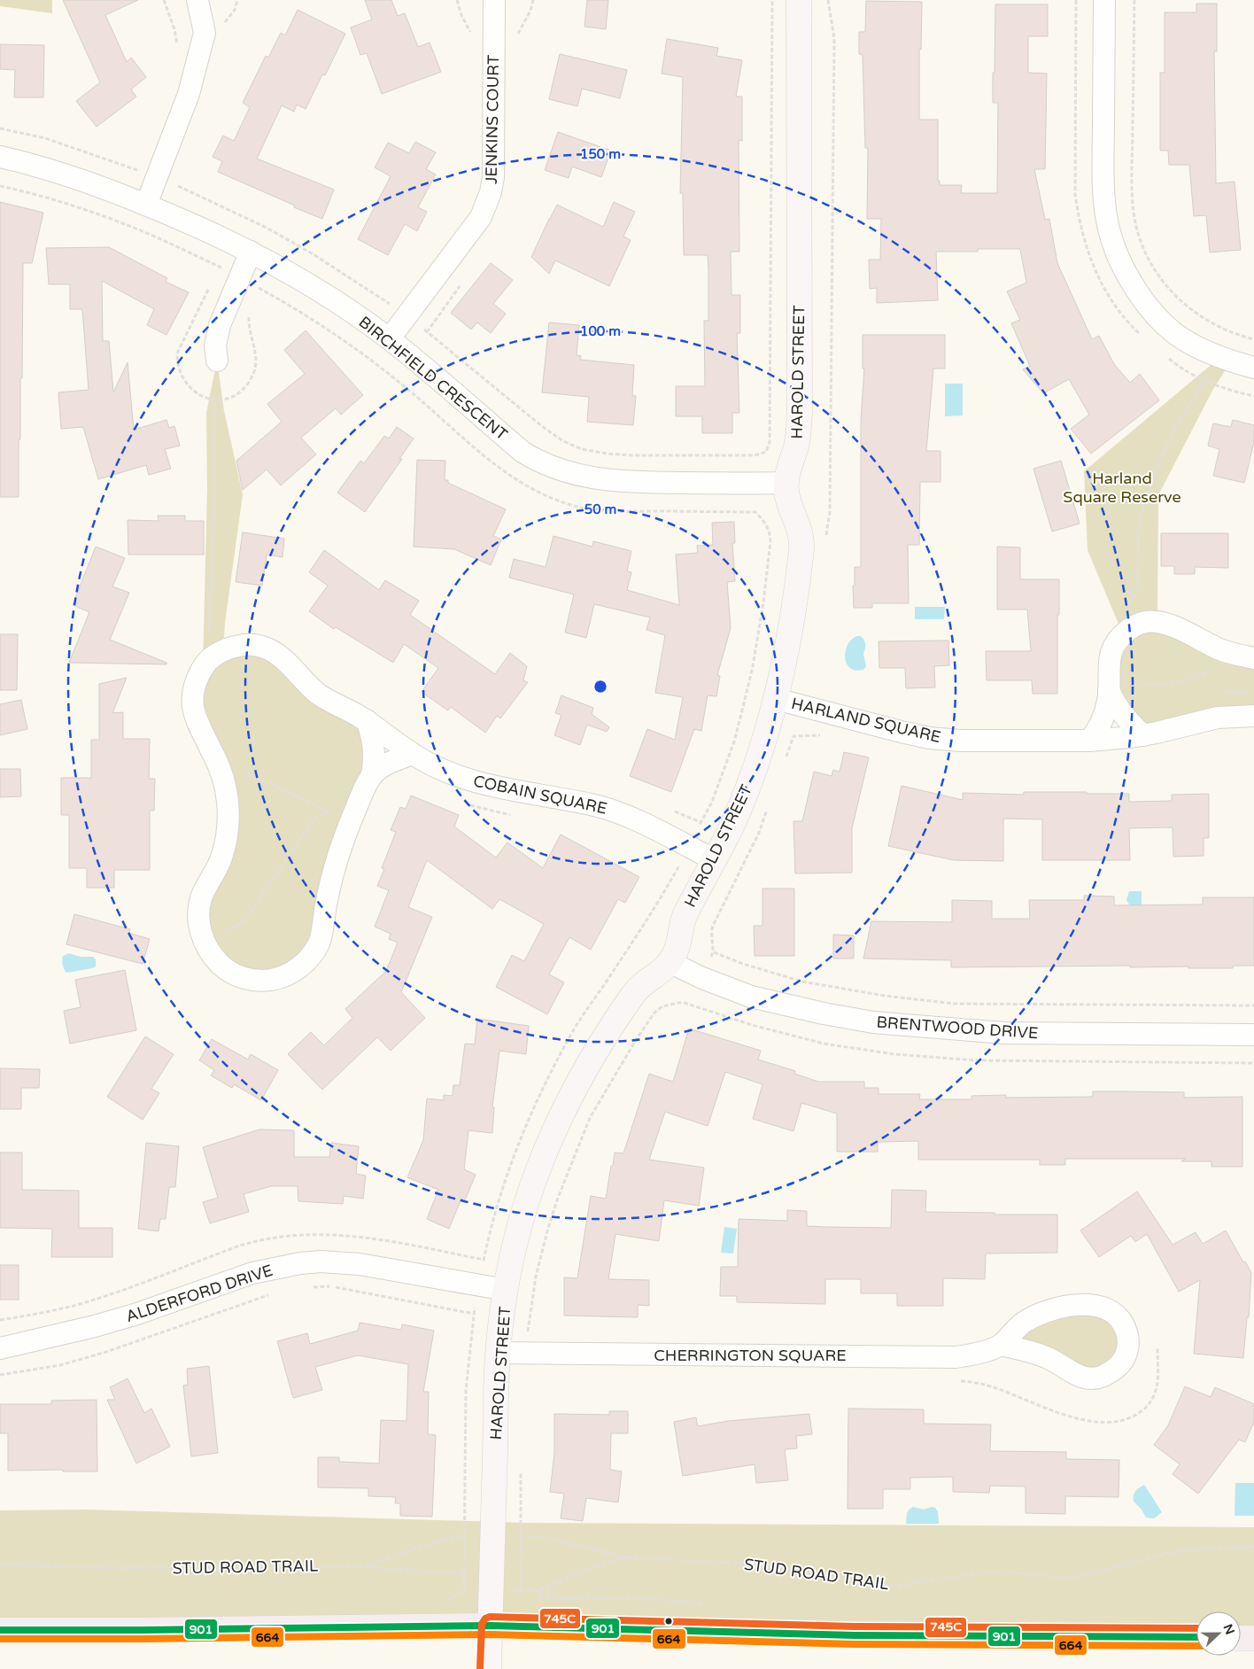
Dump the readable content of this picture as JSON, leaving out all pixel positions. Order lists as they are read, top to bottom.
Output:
{
  "streets": {
    "street": [
      "JENKINS COURT",
      "HAROLD STREET",
      "BIRCHFIELD CRESCENT",
      "HARLAND SQUARE",
      "COBAIN SQUARE",
      "BRENTWOOD DRIVE",
      "ALDERFORD DRIVE",
      "CHERRINGTON SQUARE"
    ],
    "path": ["STUD ROAD TRAIL"]
  },
  "crossings": [
    ["JENKINS COURT", "BIRCHFIELD CRESCENT"],
    ["HAROLD STREET", "BIRCHFIELD CRESCENT"],
    ["HAROLD STREET", "HARLAND SQUARE"],
    ["HAROLD STREET", "COBAIN SQUARE"],
    ["HAROLD STREET", "BRENTWOOD DRIVE"],
    ["HAROLD STREET", "ALDERFORD DRIVE"],
    ["HAROLD STREET", "CHERRINGTON SQUARE"]
  ],
  "parks": ["Harland Square Reserve"],
  "lines": ["transit line 745C", "transit line 901", "transit line 664"],
  "north": "right",
  "rings": ["150 m", "100 m", "50 m"]
}
